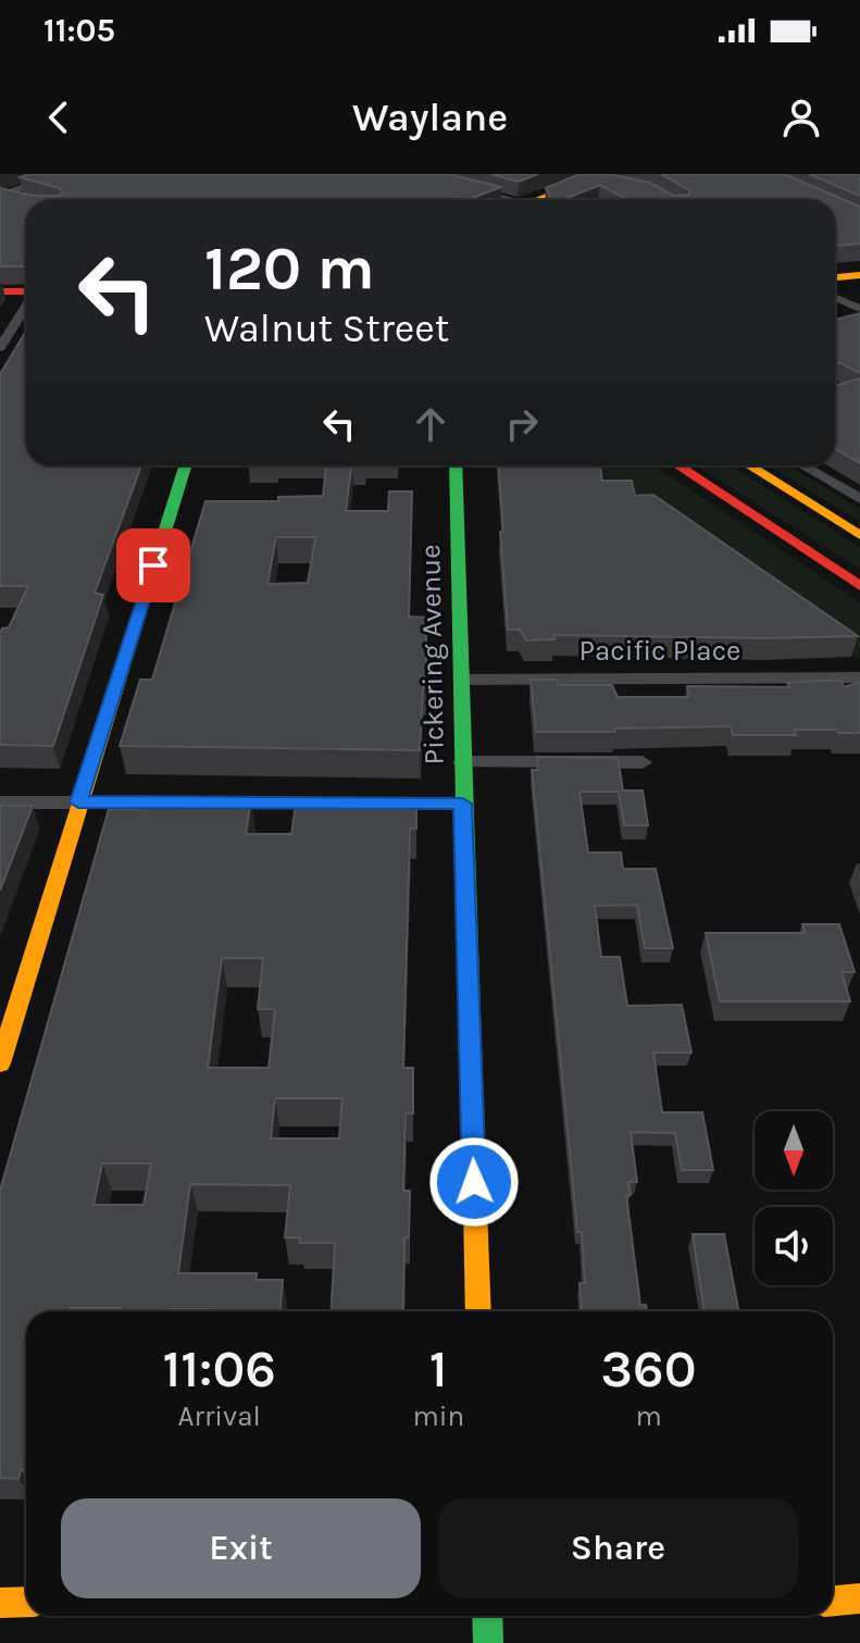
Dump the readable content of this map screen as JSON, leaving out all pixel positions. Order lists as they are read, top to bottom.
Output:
{
  "streets": {
    "street": ["Pacific Place", "Pickering Avenue"]
  },
  "crossings": [
    ["Pacific Place", "Pickering Avenue"]
  ],
  "north": "bottom",
  "page": {
    "status": "11:05",
    "header": "Waylane",
    "turn": ["120 m", "Walnut Street"],
    "eta": [
      "11:06",
      "Arrival",
      "1",
      "min",
      "360",
      "m"
    ],
    "buttons": ["Exit", "Share"]
  }
}
